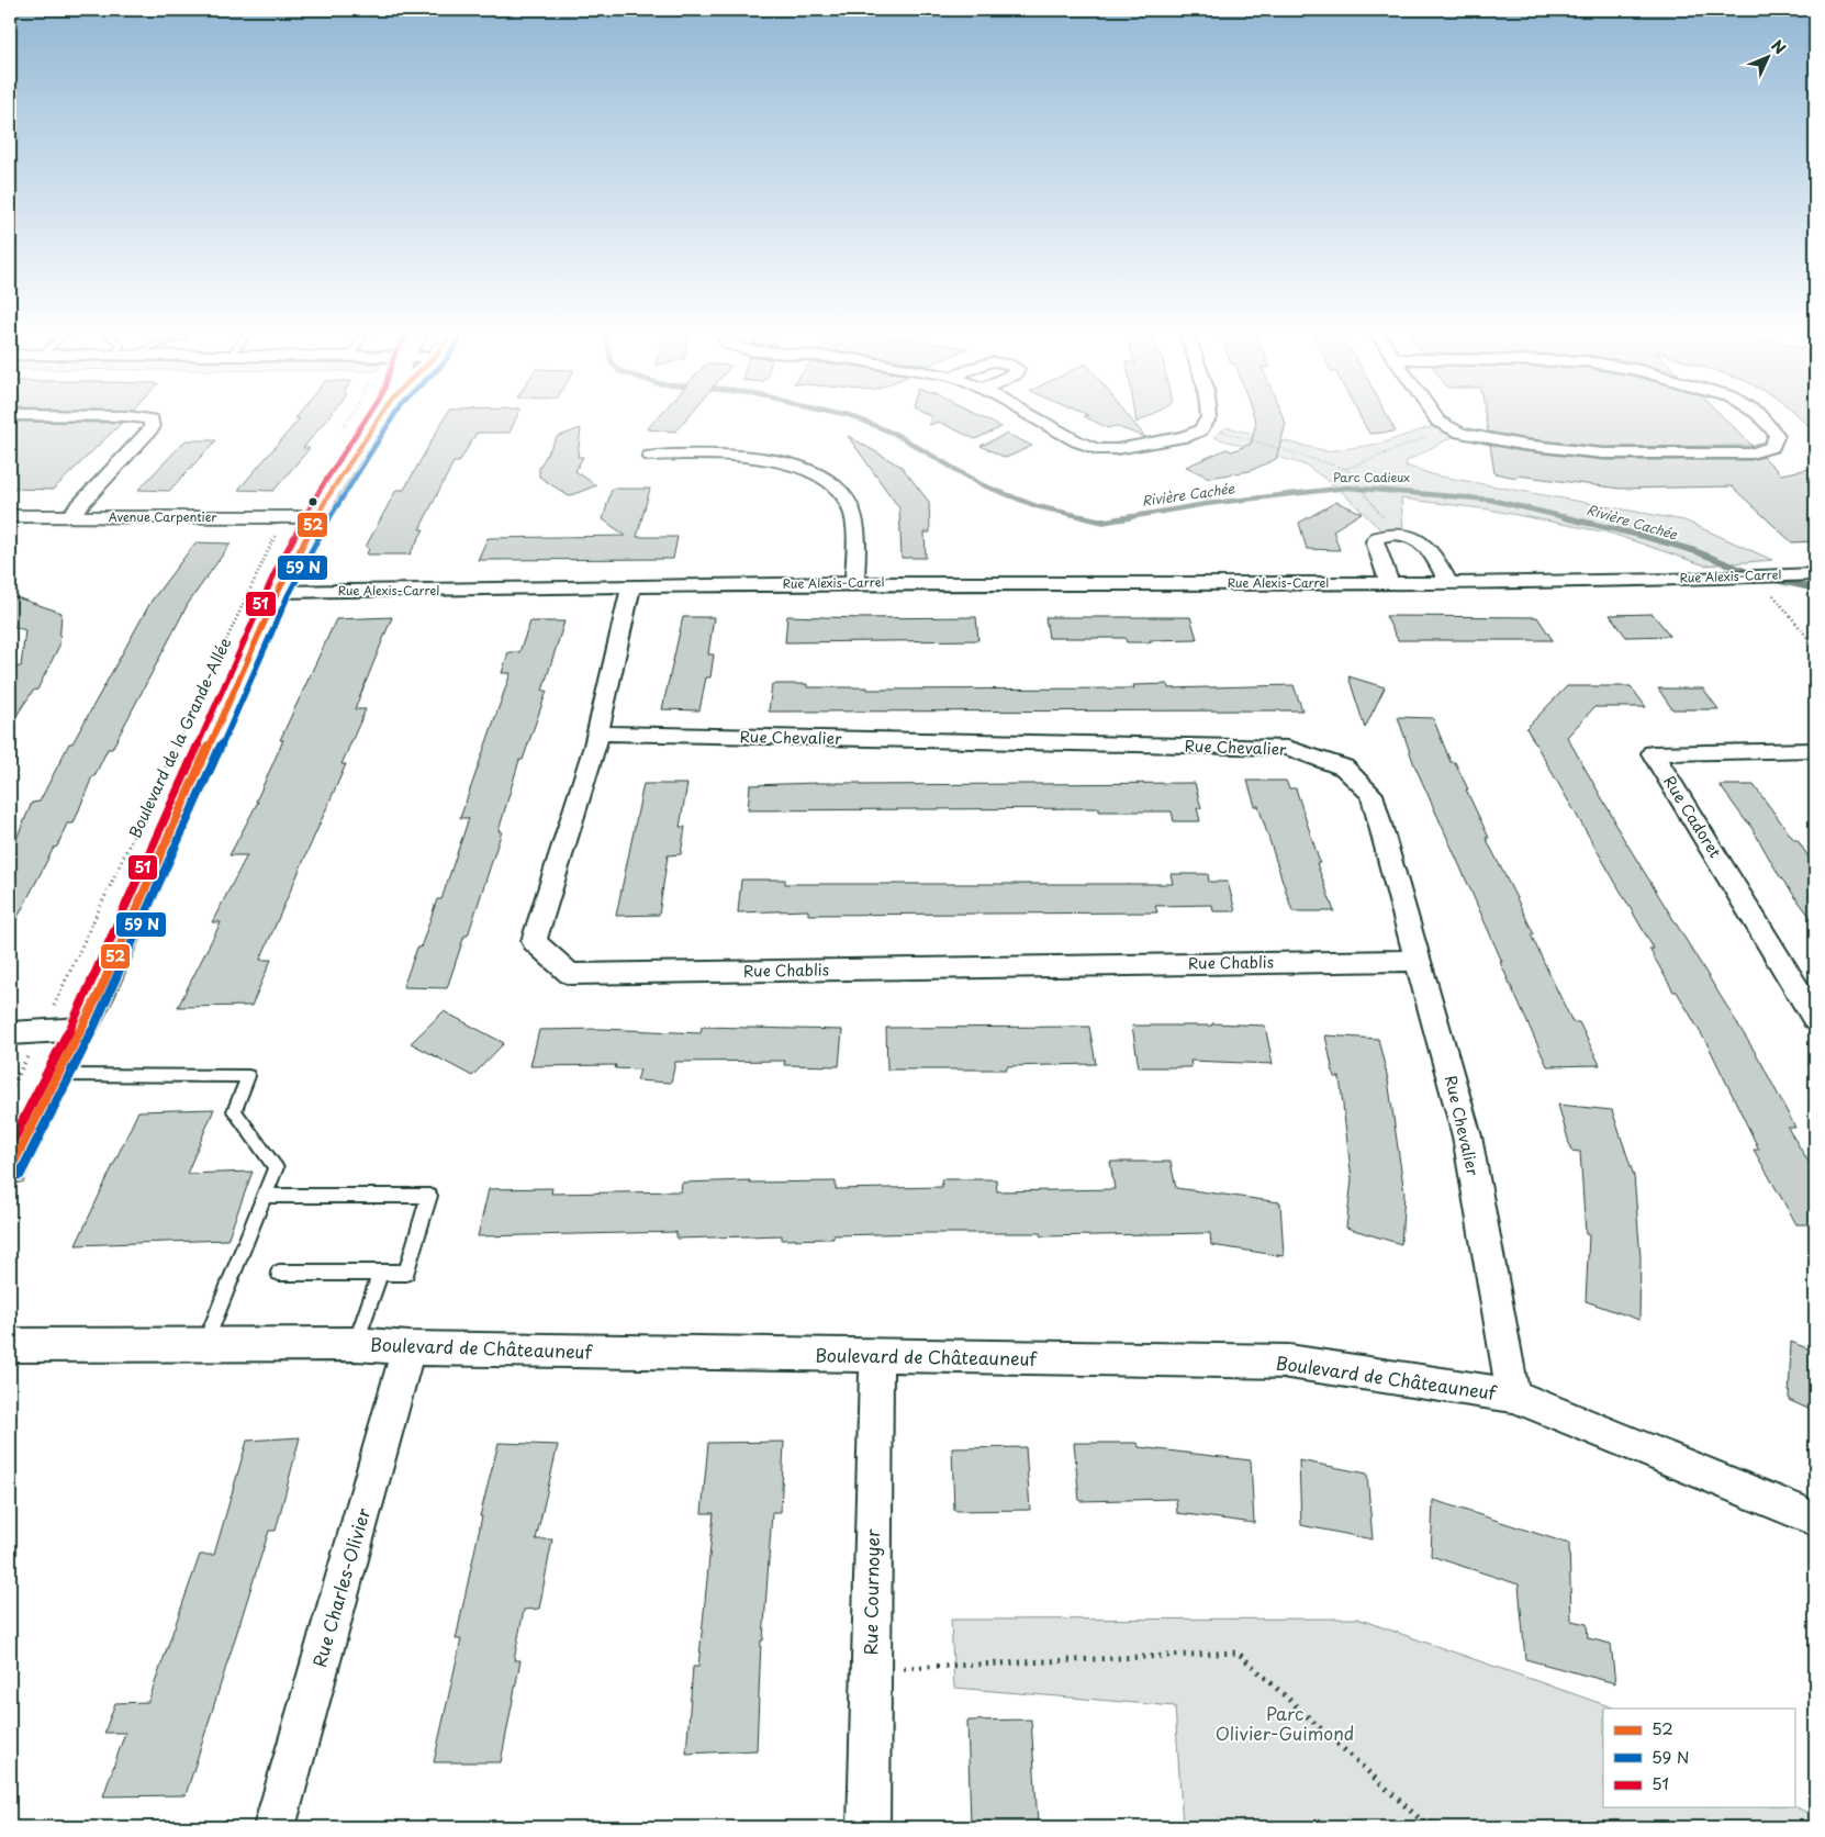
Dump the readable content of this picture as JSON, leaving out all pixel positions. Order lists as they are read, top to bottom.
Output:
{
  "streets": {
    "street": [
      "Avenue Carpentier",
      "Rue Alexis-Carrel",
      "Boulevard de la Grande-Allée",
      "Rue Chevalier",
      "Rue Cadoret",
      "Rue Chablis",
      "Boulevard de Châteauneuf",
      "Rue Charles-Olivier",
      "Rue Cournoyer"
    ]
  },
  "crossings": [
    ["Avenue Carpentier", "Boulevard de la Grande-Allée"],
    ["Rue Alexis-Carrel", "Boulevard de la Grande-Allée"],
    ["Rue Alexis-Carrel", "Rue Chablis"],
    ["Rue Chevalier", "Rue Chablis"],
    ["Rue Chevalier", "Boulevard de Châteauneuf"],
    ["Boulevard de Châteauneuf", "Rue Charles-Olivier"],
    ["Boulevard de Châteauneuf", "Rue Cournoyer"]
  ],
  "water": ["Rivière Cachée"],
  "parks": ["Parc Cadieux", "Parc Olivier-Guimond"],
  "lines": ["transit line 52", "transit line 51"],
  "legend": ["52", "59 N", "51"],
  "north": "top right"
}
